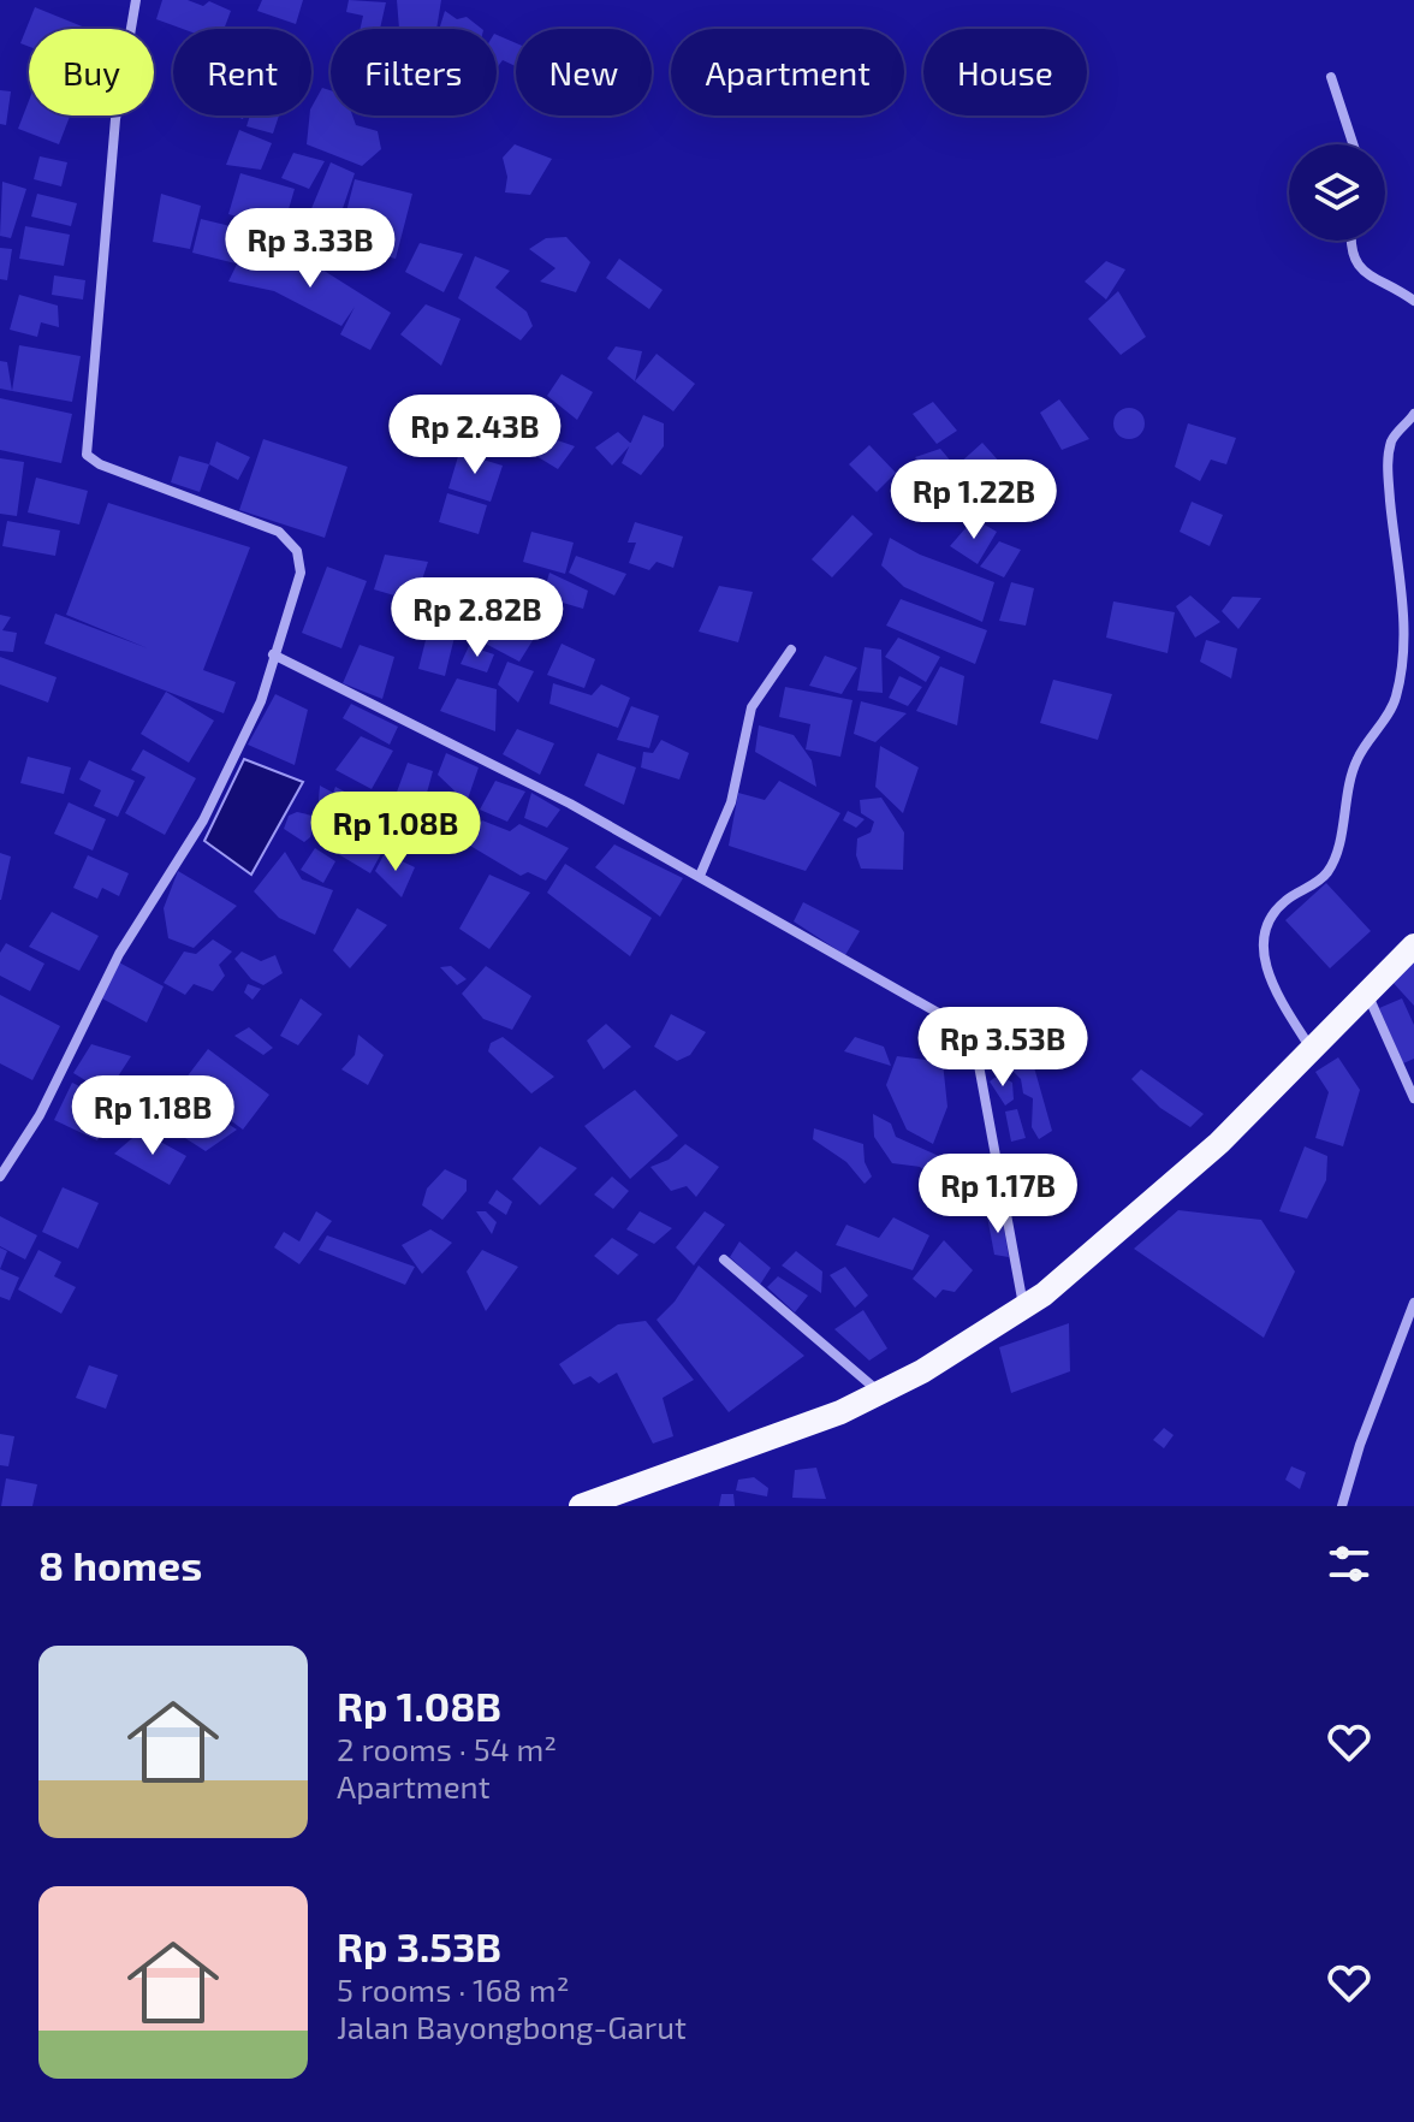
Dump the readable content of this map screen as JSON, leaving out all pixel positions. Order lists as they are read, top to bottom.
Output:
{
  "page": {
    "chip": [
      "Buy",
      "Rent",
      "Filters",
      "New",
      "Apartment",
      "House"
    ],
    "price": [
      "Rp 3.33B",
      "Rp 2.43B",
      "Rp 1.22B",
      "Rp 2.82B",
      "Rp 1.08B",
      "Rp 3.53B",
      "Rp 1.18B",
      "Rp 1.17B"
    ],
    "heading": "8 homes",
    "list": [
      {
        "name": "Rp 1.08B",
        "note": "2 rooms · 54 m² · Apartment"
      },
      {
        "name": "Rp 3.53B",
        "note": "5 rooms · 168 m² · Jalan Bayongbong-Garut"
      }
    ]
  }
}
